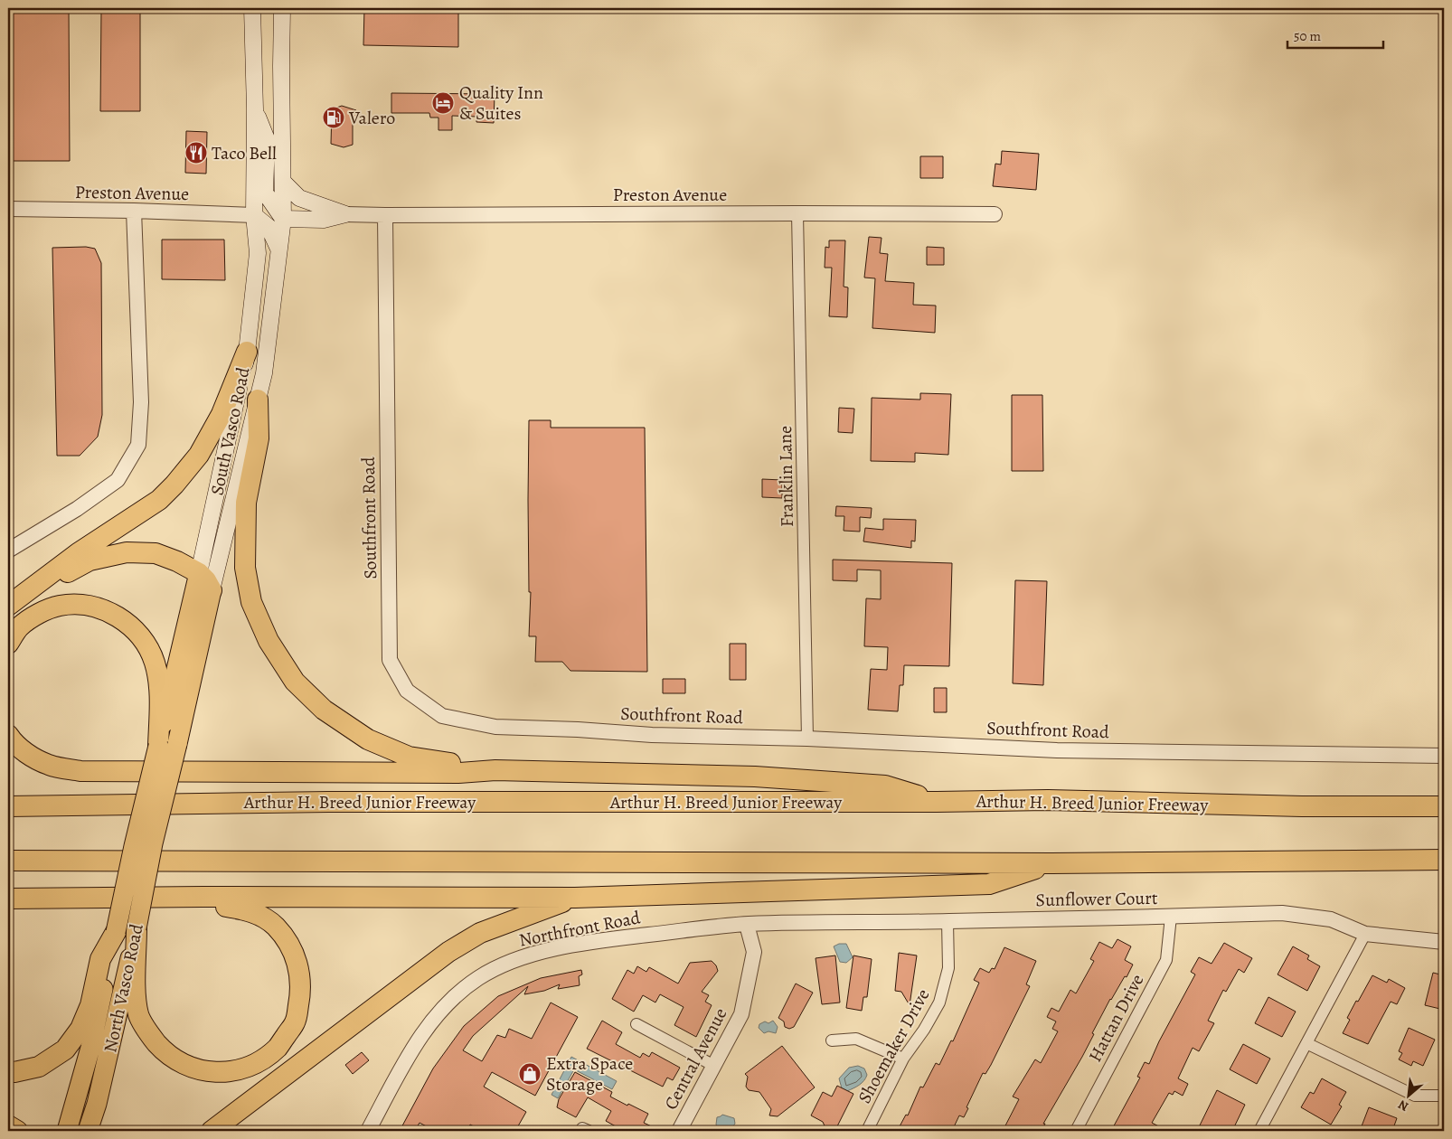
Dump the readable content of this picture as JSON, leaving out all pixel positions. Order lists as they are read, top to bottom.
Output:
{
  "streets": {
    "highway": ["South Vasco Road", "Arthur H. Breed Junior Freeway", "North Vasco Road"],
    "street": [
      "Preston Avenue",
      "Franklin Lane",
      "Southfront Road",
      "Sunflower Court",
      "Northfront Road",
      "Hattan Drive",
      "Shoemaker Drive",
      "Central Avenue"
    ]
  },
  "crossings": [
    ["Preston Avenue", "South Vasco Road"],
    ["Preston Avenue", "Franklin Lane"],
    ["Preston Avenue", "Southfront Road"],
    ["South Vasco Road", "North Vasco Road"],
    ["Franklin Lane", "Southfront Road"],
    ["Sunflower Court", "Northfront Road"],
    ["Sunflower Court", "Hattan Drive"],
    ["Sunflower Court", "Shoemaker Drive"],
    ["Sunflower Court", "Central Avenue"],
    ["Northfront Road", "Central Avenue"]
  ],
  "places": {
    "hotel": ["Quality Inn & Suites"],
    "fuel station": ["Valero"],
    "restaurant": ["Taco Bell"],
    "shop": ["Extra Space Storage"]
  },
  "scale_bar": "50 m",
  "north": "bottom left"
}
